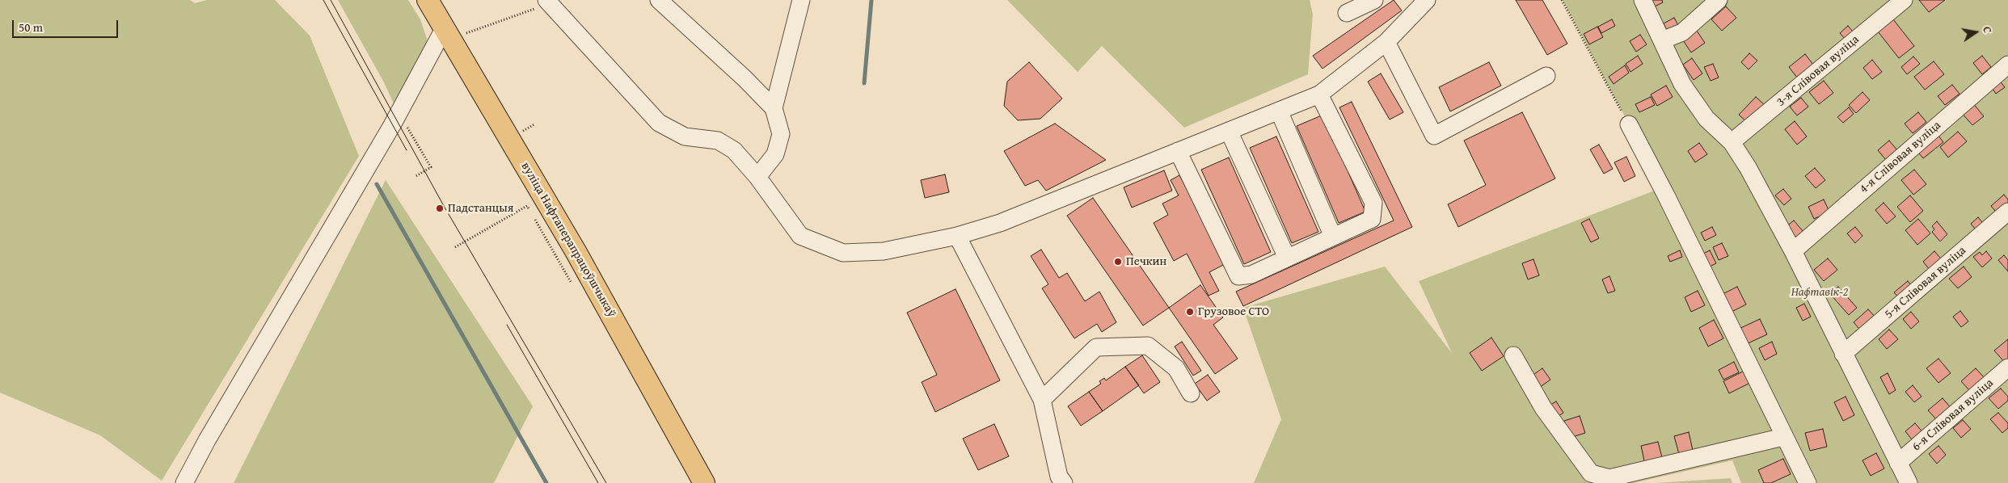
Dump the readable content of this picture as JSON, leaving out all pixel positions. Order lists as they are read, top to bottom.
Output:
{
  "streets": {
    "main road": ["вуліца Нафтаперапрацоўшчыкаў"],
    "street": [
      "3-я Слівовая вуліца",
      "4-я Слівовая вуліца",
      "5-я Слівовая вуліца",
      "6-я Слівовая вуліца"
    ]
  },
  "parks": ["Нафтавік-2"],
  "places": ["Падстанцыя", "Печкин", "Грузовое СТО"],
  "scale_bar": "50 m",
  "north": "right"
}
